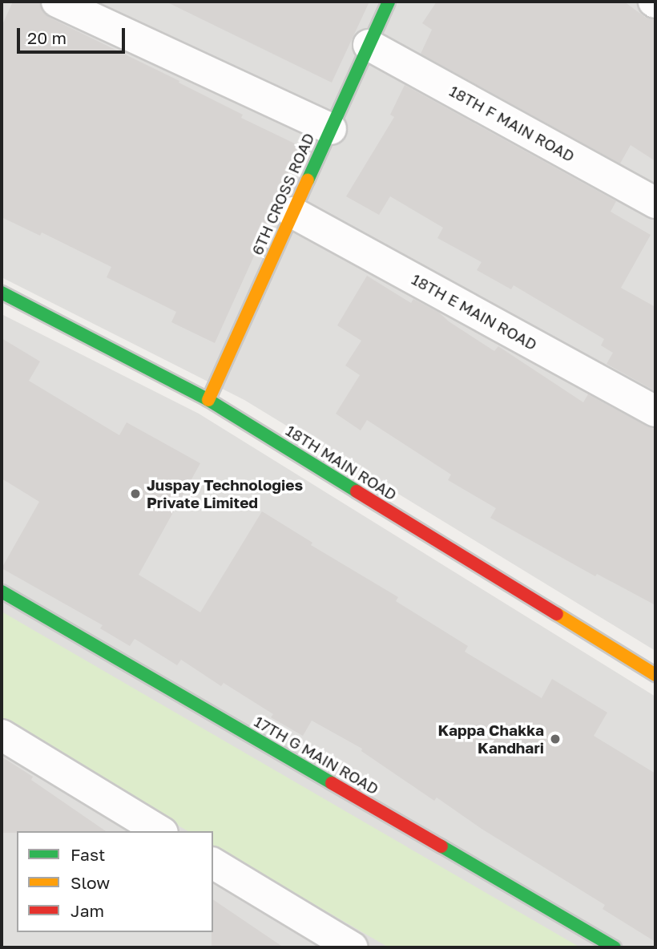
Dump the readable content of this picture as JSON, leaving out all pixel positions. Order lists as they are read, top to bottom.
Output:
{
  "streets": {
    "street": [
      "18TH F MAIN ROAD",
      "6TH CROSS ROAD",
      "18TH E MAIN ROAD",
      "18TH MAIN ROAD",
      "17TH G MAIN ROAD"
    ]
  },
  "crossings": [
    ["18TH F MAIN ROAD", "6TH CROSS ROAD"],
    ["6TH CROSS ROAD", "18TH E MAIN ROAD"],
    ["6TH CROSS ROAD", "18TH MAIN ROAD"]
  ],
  "places": ["Juspay Technologies Private Limited", "Kappa Chakka Kandhari"],
  "legend": ["Fast", "Slow", "Jam"],
  "scale_bar": "20 m"
}
